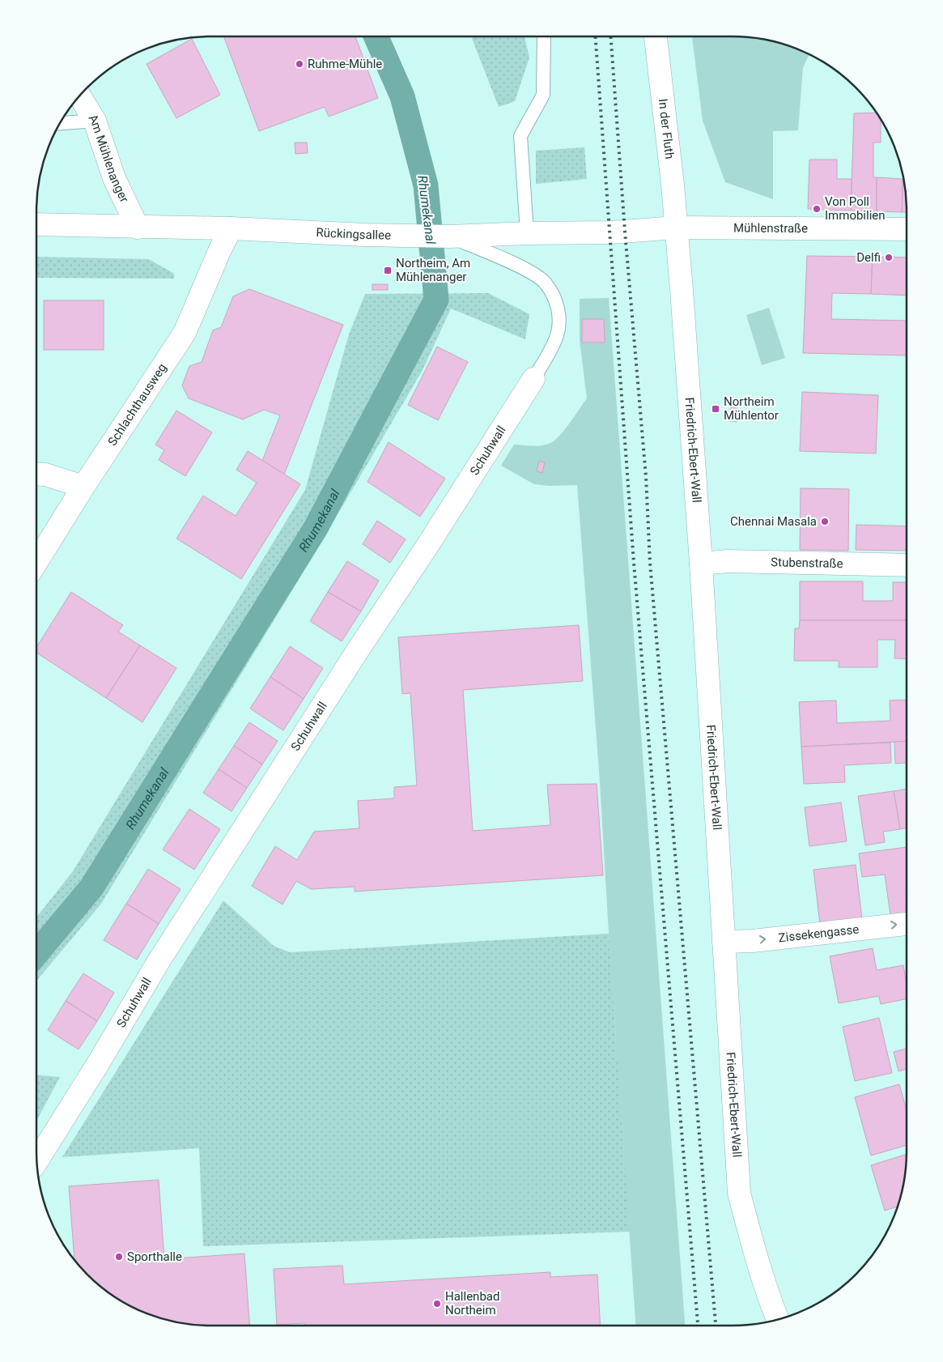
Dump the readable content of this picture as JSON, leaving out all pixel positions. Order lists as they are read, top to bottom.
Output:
{
  "streets": {
    "street": [
      "In der Fluth",
      "Am Mühlenanger",
      "Mühlenstraße",
      "Rückingsallee",
      "Schlachthausweg",
      "Friedrich-Ebert-Wall",
      "Schuhwall",
      "Stubenstraße",
      "Zissekengasse"
    ]
  },
  "crossings": [
    ["In der Fluth", "Mühlenstraße"],
    ["In der Fluth", "Rückingsallee"],
    ["In der Fluth", "Friedrich-Ebert-Wall"],
    ["Am Mühlenanger", "Rückingsallee"],
    ["Mühlenstraße", "Rückingsallee"],
    ["Mühlenstraße", "Friedrich-Ebert-Wall"],
    ["Rückingsallee", "Schlachthausweg"],
    ["Rückingsallee", "Friedrich-Ebert-Wall"],
    ["Rückingsallee", "Schuhwall"],
    ["Friedrich-Ebert-Wall", "Stubenstraße"],
    ["Friedrich-Ebert-Wall", "Zissekengasse"]
  ],
  "one_way": ["Zissekengasse"],
  "water": ["Rhumekanal"],
  "places": {
    "other": [
      "Ruhme-Mühle",
      "Von Poll Immobilien",
      "Delfi",
      "Chennai Masala",
      "Sporthalle",
      "Hallenbad Northeim"
    ],
    "transit": ["Northeim, Am Mühlenanger", "Northeim Mühlentor"]
  }
}
